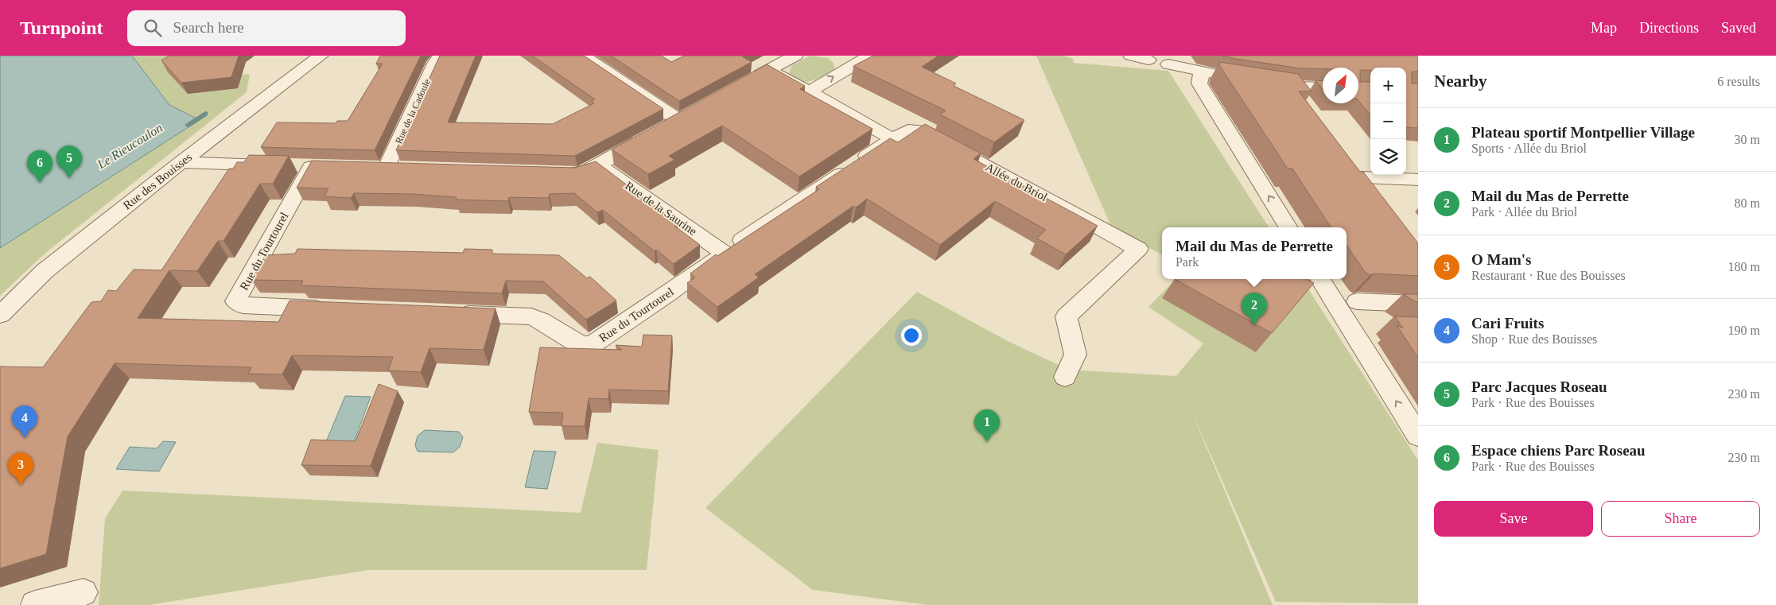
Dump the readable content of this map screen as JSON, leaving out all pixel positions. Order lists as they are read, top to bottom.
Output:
{
  "streets": {
    "street": [
      "Rue de la Cadoule",
      "Rue des Bouisses",
      "Allée du Briol",
      "Rue de la Saurine",
      "Rue du Tourtourel"
    ]
  },
  "crossings": [
    ["Rue des Bouisses", "Rue du Tourtourel"],
    ["Allée du Briol", "Rue du Tourtourel"],
    ["Rue de la Saurine", "Rue du Tourtourel"]
  ],
  "water": ["Le Rieucoulon"],
  "north": "top right",
  "page": {
    "header": "Turnpoint",
    "search": "Search here",
    "nav": ["Map", "Directions", "Saved"],
    "heading": ["Nearby", "6 results"],
    "map_buttons": ["+", "−"],
    "list": [
      {
        "mark": "1",
        "name": "Plateau sportif Montpellier Village",
        "note": "Sports · Allée du Briol",
        "value": "30 m"
      },
      {
        "mark": "2",
        "name": "Mail du Mas de Perrette",
        "note": "Park · Allée du Briol",
        "value": "80 m"
      },
      {
        "mark": "3",
        "name": "O Mam's",
        "note": "Restaurant · Rue des Bouisses",
        "value": "180 m"
      },
      {
        "mark": "4",
        "name": "Cari Fruits",
        "note": "Shop · Rue des Bouisses",
        "value": "190 m"
      },
      {
        "mark": "5",
        "name": "Parc Jacques Roseau",
        "note": "Park · Rue des Bouisses",
        "value": "230 m"
      },
      {
        "mark": "6",
        "name": "Espace chiens Parc Roseau",
        "note": "Park · Rue des Bouisses",
        "value": "230 m"
      }
    ],
    "pins": [
      "5",
      "6",
      "2",
      "4",
      "1",
      "3"
    ],
    "popup": ["Mail du Mas de Perrette", "Park"],
    "buttons": ["Save", "Share"]
  }
}
